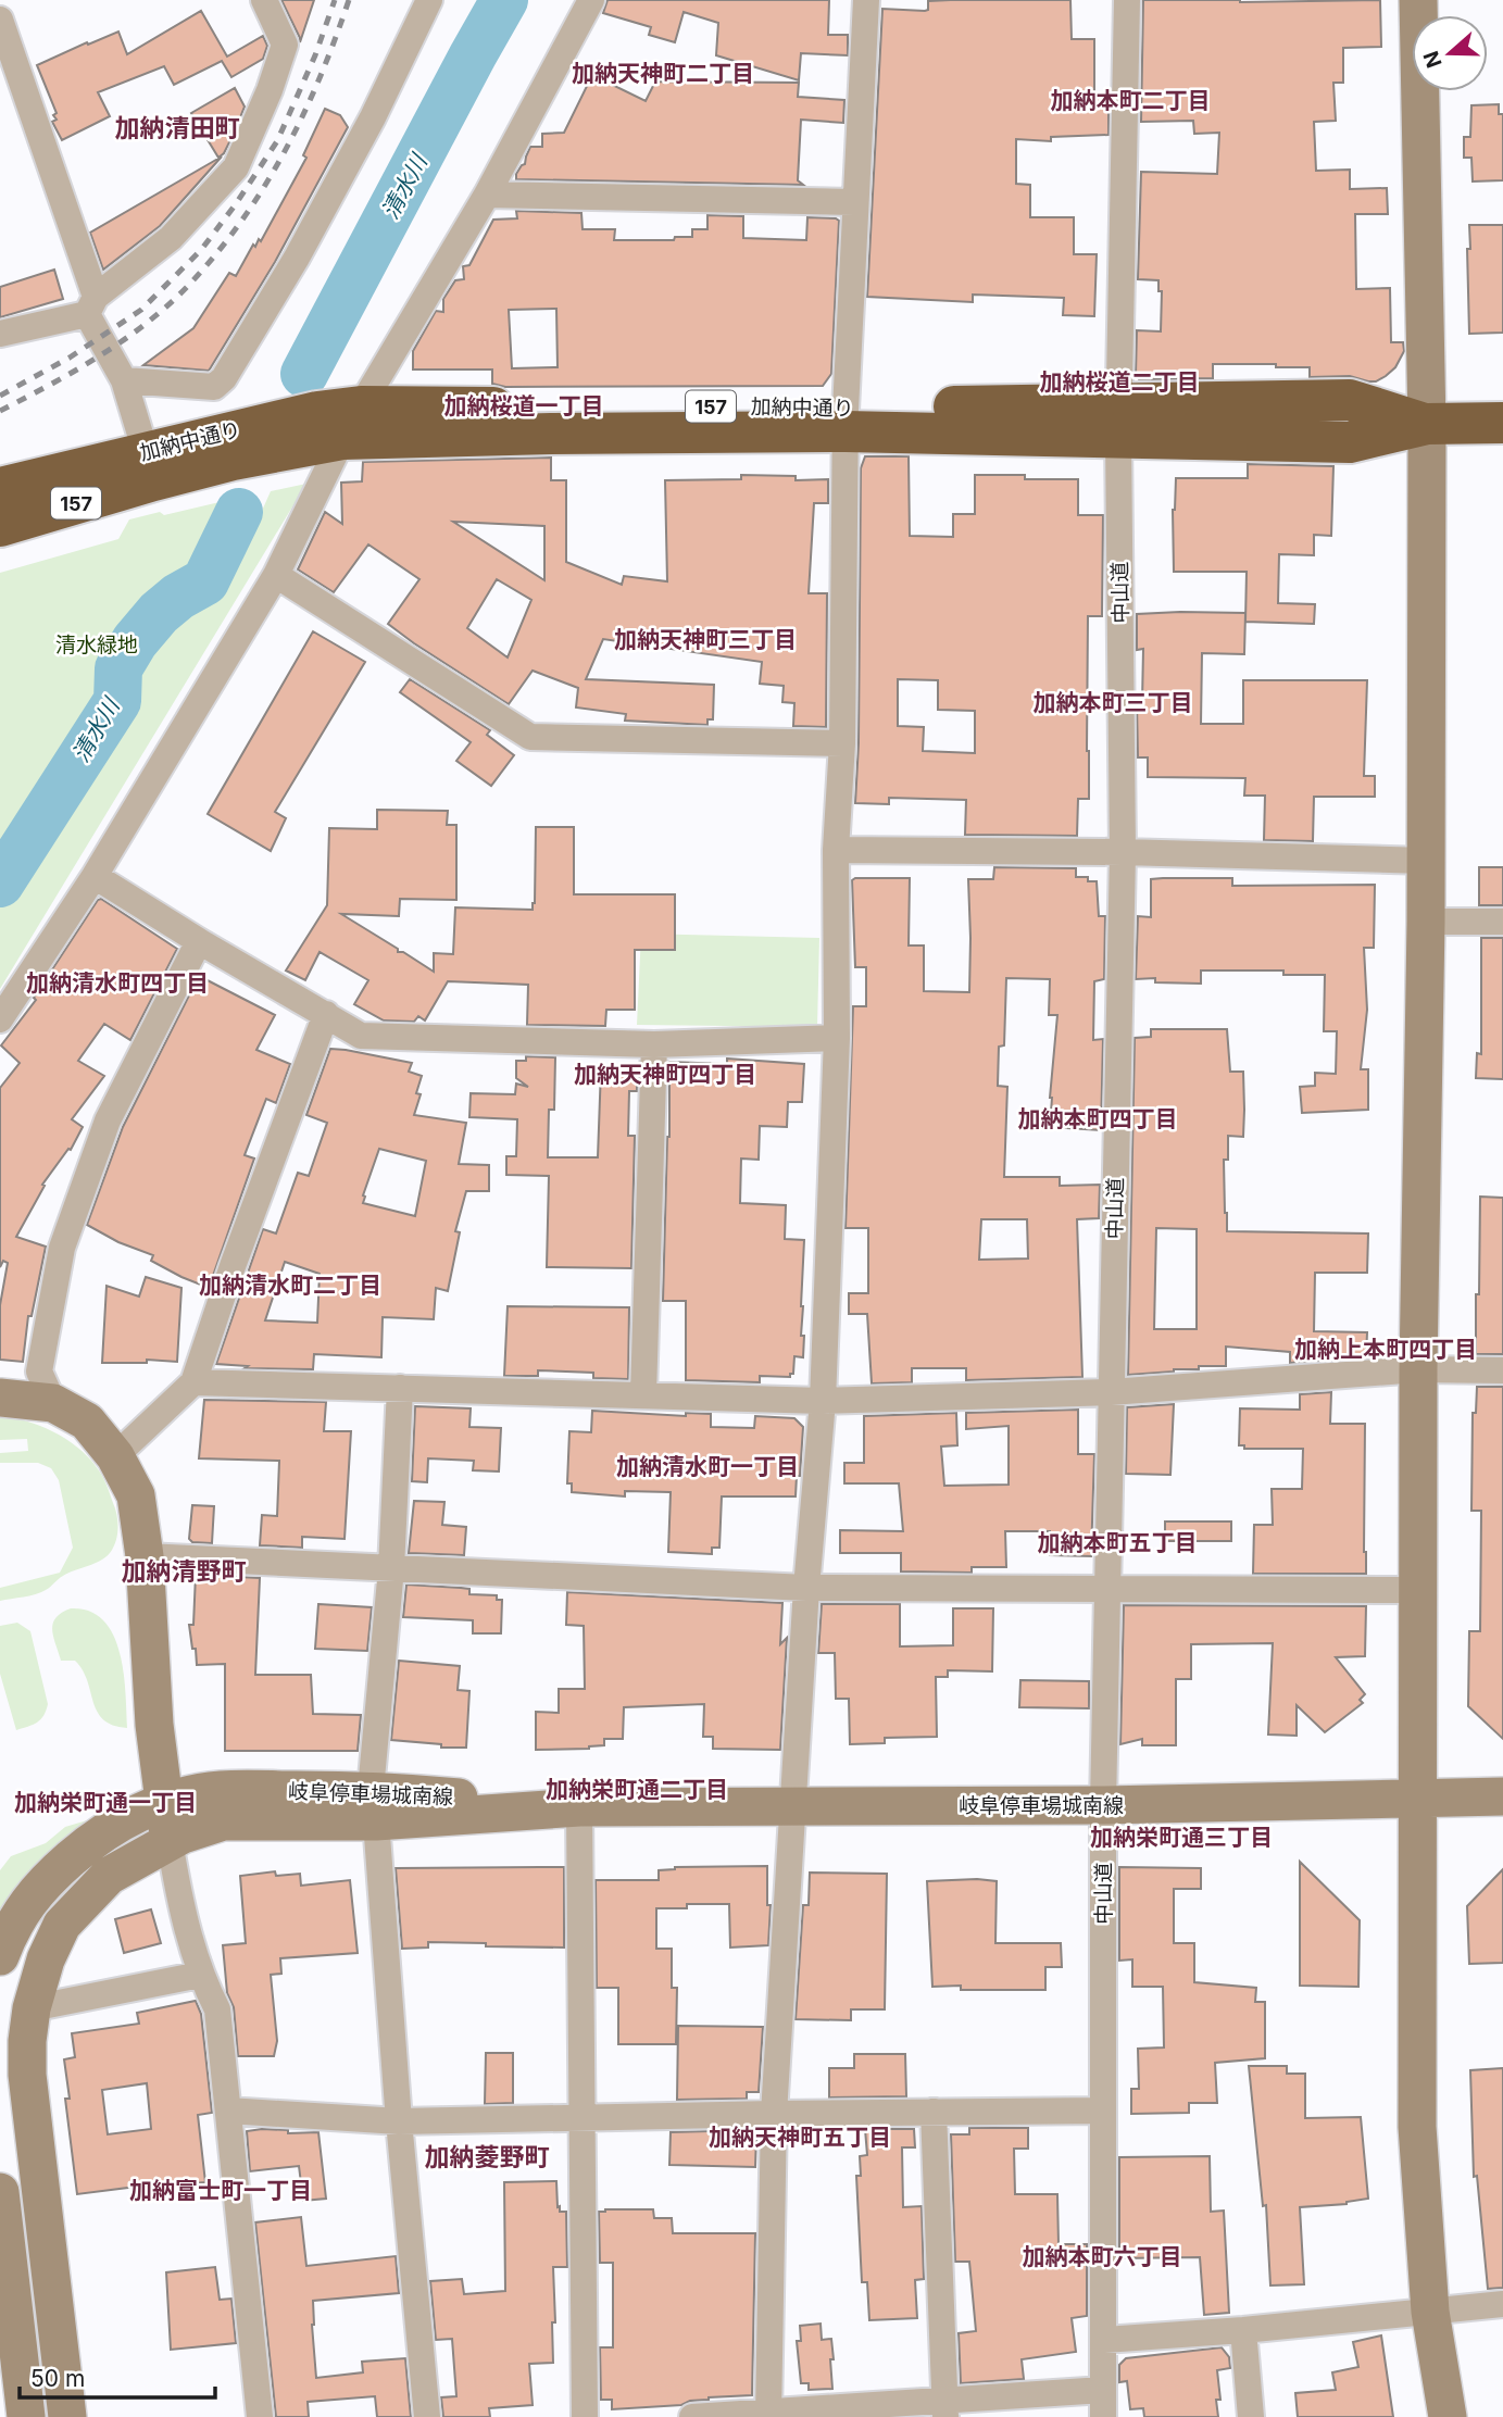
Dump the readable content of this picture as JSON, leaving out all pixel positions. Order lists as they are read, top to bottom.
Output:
{
  "streets": {
    "highway": ["157", "加納中通り"],
    "street": ["中山道", "岐阜停車場城南線"]
  },
  "crossings": [
    ["加納中通り", "中山道"],
    ["中山道", "岐阜停車場城南線"]
  ],
  "districts": [
    "加納天神町二丁目",
    "加納本町二丁目",
    "加納清田町",
    "加納桜道二丁目",
    "加納桜道一丁目",
    "加納天神町三丁目",
    "加納本町三丁目",
    "加納清水町四丁目",
    "加納天神町四丁目",
    "加納本町四丁目",
    "加納清水町二丁目",
    "加納上本町四丁目",
    "加納清水町一丁目",
    "加納本町五丁目",
    "加納清野町",
    "加納栄町通二丁目",
    "加納栄町通一丁目",
    "加納栄町通三丁目",
    "加納天神町五丁目",
    "加納菱野町",
    "加納富士町一丁目",
    "加納本町六丁目"
  ],
  "water": ["清水川"],
  "parks": ["清水緑地"],
  "scale_bar": "50 m",
  "north": "left"
}
